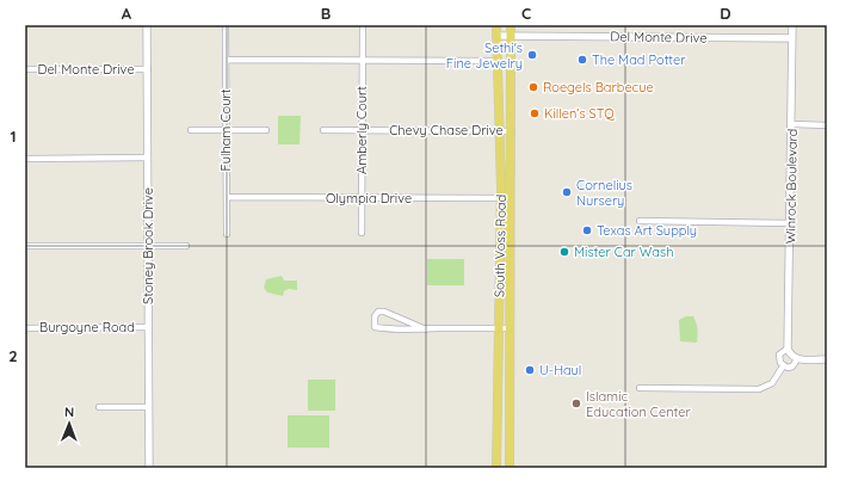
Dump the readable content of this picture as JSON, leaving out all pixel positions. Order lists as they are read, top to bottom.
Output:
{
  "streets": {
    "main road": ["South Voss Road"],
    "street": [
      "Del Monte Drive",
      "Fulham Court",
      "Amberly Court",
      "Chevy Chase Drive",
      "Winrock Boulevard",
      "Olympia Drive",
      "Stoney Brook Drive",
      "Burgoyne Road"
    ]
  },
  "crossings": [
    ["Del Monte Drive", "Winrock Boulevard"],
    ["Del Monte Drive", "Stoney Brook Drive"],
    ["Del Monte Drive", "South Voss Road"],
    ["Fulham Court", "Olympia Drive"],
    ["Amberly Court", "Chevy Chase Drive"],
    ["Amberly Court", "Olympia Drive"],
    ["Chevy Chase Drive", "South Voss Road"],
    ["Olympia Drive", "South Voss Road"],
    ["Stoney Brook Drive", "Burgoyne Road"]
  ],
  "places": [
    "Sethi's Fine Jewelry",
    "The Mad Potter",
    "Roegels Barbecue",
    "Killen’s STQ",
    "Cornelius Nursery",
    "Texas Art Supply",
    "Mister Car Wash",
    "U-Haul",
    "Islamic Education Center"
  ],
  "north": "top",
  "grid": {
    "columns": [
      "A",
      "B",
      "C",
      "D"
    ],
    "rows": ["1", "2"]
  }
}
